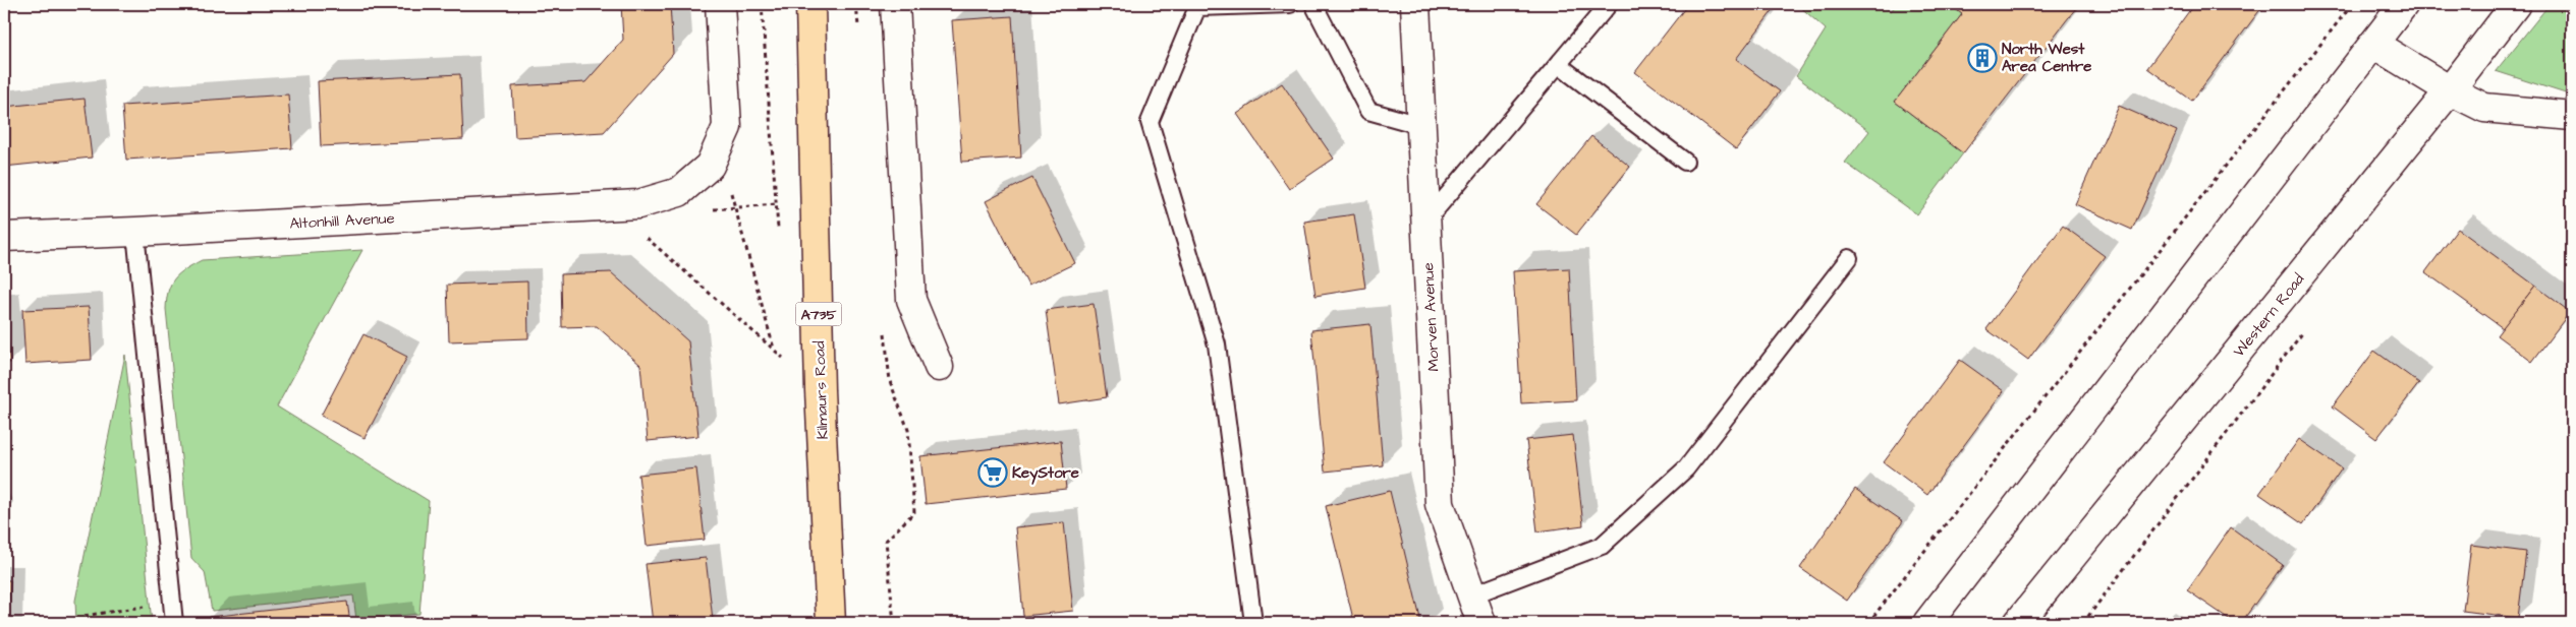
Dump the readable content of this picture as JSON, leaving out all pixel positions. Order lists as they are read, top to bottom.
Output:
{
  "streets": {
    "main road": ["A735", "Kilmaurs Road"],
    "street": ["Altonhill Avenue", "Western Road", "Morven Avenue"]
  },
  "places": {
    "building": ["North West Area Centre"],
    "supermarket": ["KeyStore"]
  }
}
